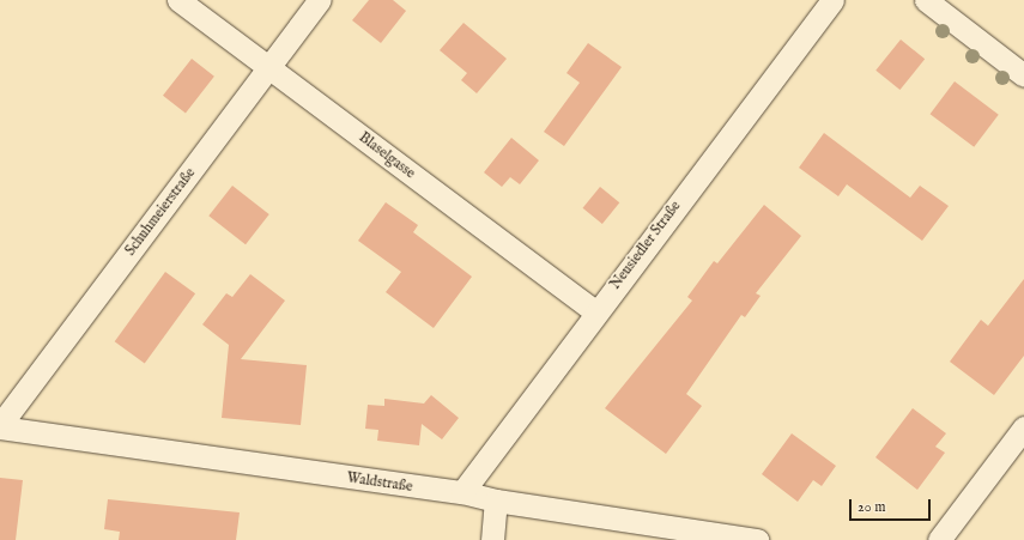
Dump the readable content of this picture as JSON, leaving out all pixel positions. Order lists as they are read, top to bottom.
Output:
{
  "streets": {
    "street": [
      "Blaselgasse",
      "Schuhmeierstraße",
      "Neusiedler Straße",
      "Waldstraße"
    ]
  },
  "crossings": [
    ["Blaselgasse", "Schuhmeierstraße"],
    ["Blaselgasse", "Neusiedler Straße"],
    ["Schuhmeierstraße", "Waldstraße"],
    ["Neusiedler Straße", "Waldstraße"]
  ],
  "scale_bar": "20 m"
}
